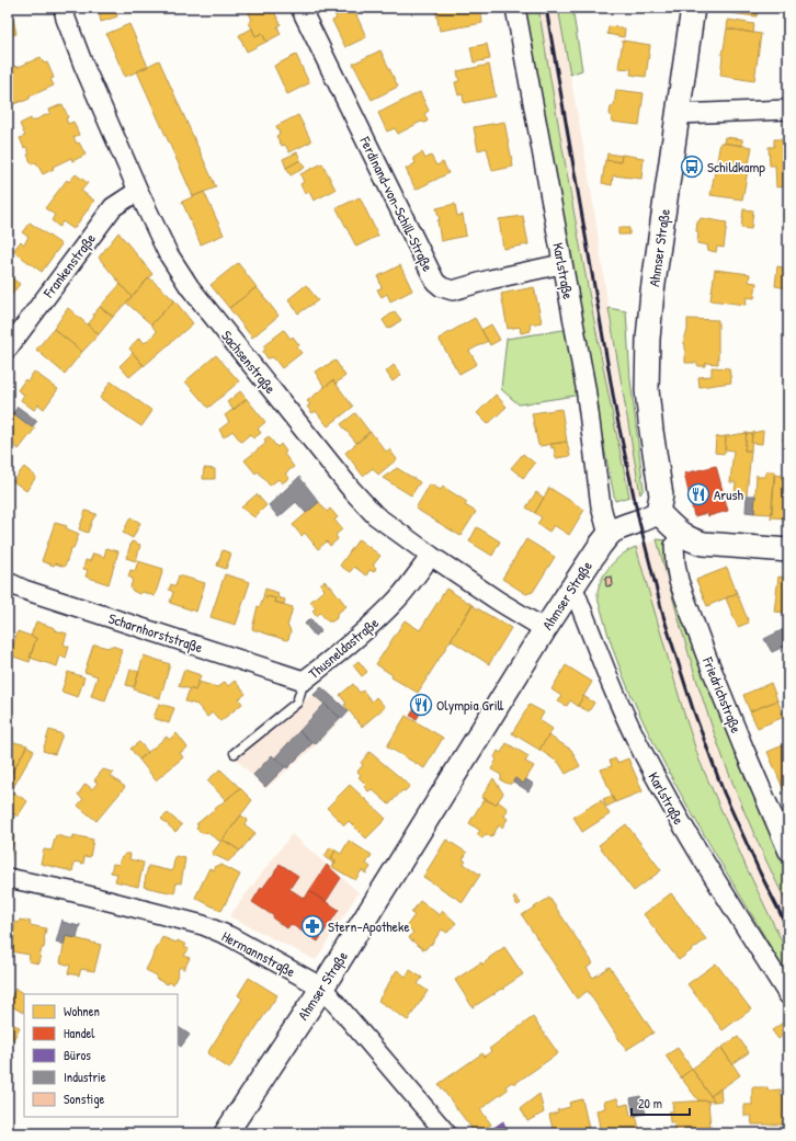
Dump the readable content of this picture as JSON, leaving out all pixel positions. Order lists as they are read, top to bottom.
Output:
{
  "streets": {
    "street": [
      "Ferdinand-von-Schill-Straße",
      "Ahmser Straße",
      "Frankenstraße",
      "Karlstraße",
      "Sachsenstraße",
      "Scharnhorststraße",
      "Thusneldastraße",
      "Friedrichstraße",
      "Hermannstraße"
    ]
  },
  "crossings": [
    ["Ferdinand-von-Schill-Straße", "Karlstraße"],
    ["Ahmser Straße", "Karlstraße"],
    ["Ahmser Straße", "Sachsenstraße"],
    ["Ahmser Straße", "Hermannstraße"],
    ["Frankenstraße", "Sachsenstraße"],
    ["Sachsenstraße", "Thusneldastraße"],
    ["Scharnhorststraße", "Thusneldastraße"]
  ],
  "places": {
    "bus stop": ["Schildkamp"],
    "restaurant": ["Arush", "Olympia Grill"],
    "pharmacy": ["Stern-Apotheke"]
  },
  "legend": [
    "Wohnen",
    "Handel",
    "Büros",
    "Industrie",
    "Sonstige"
  ],
  "scale_bar": "20 m"
}
